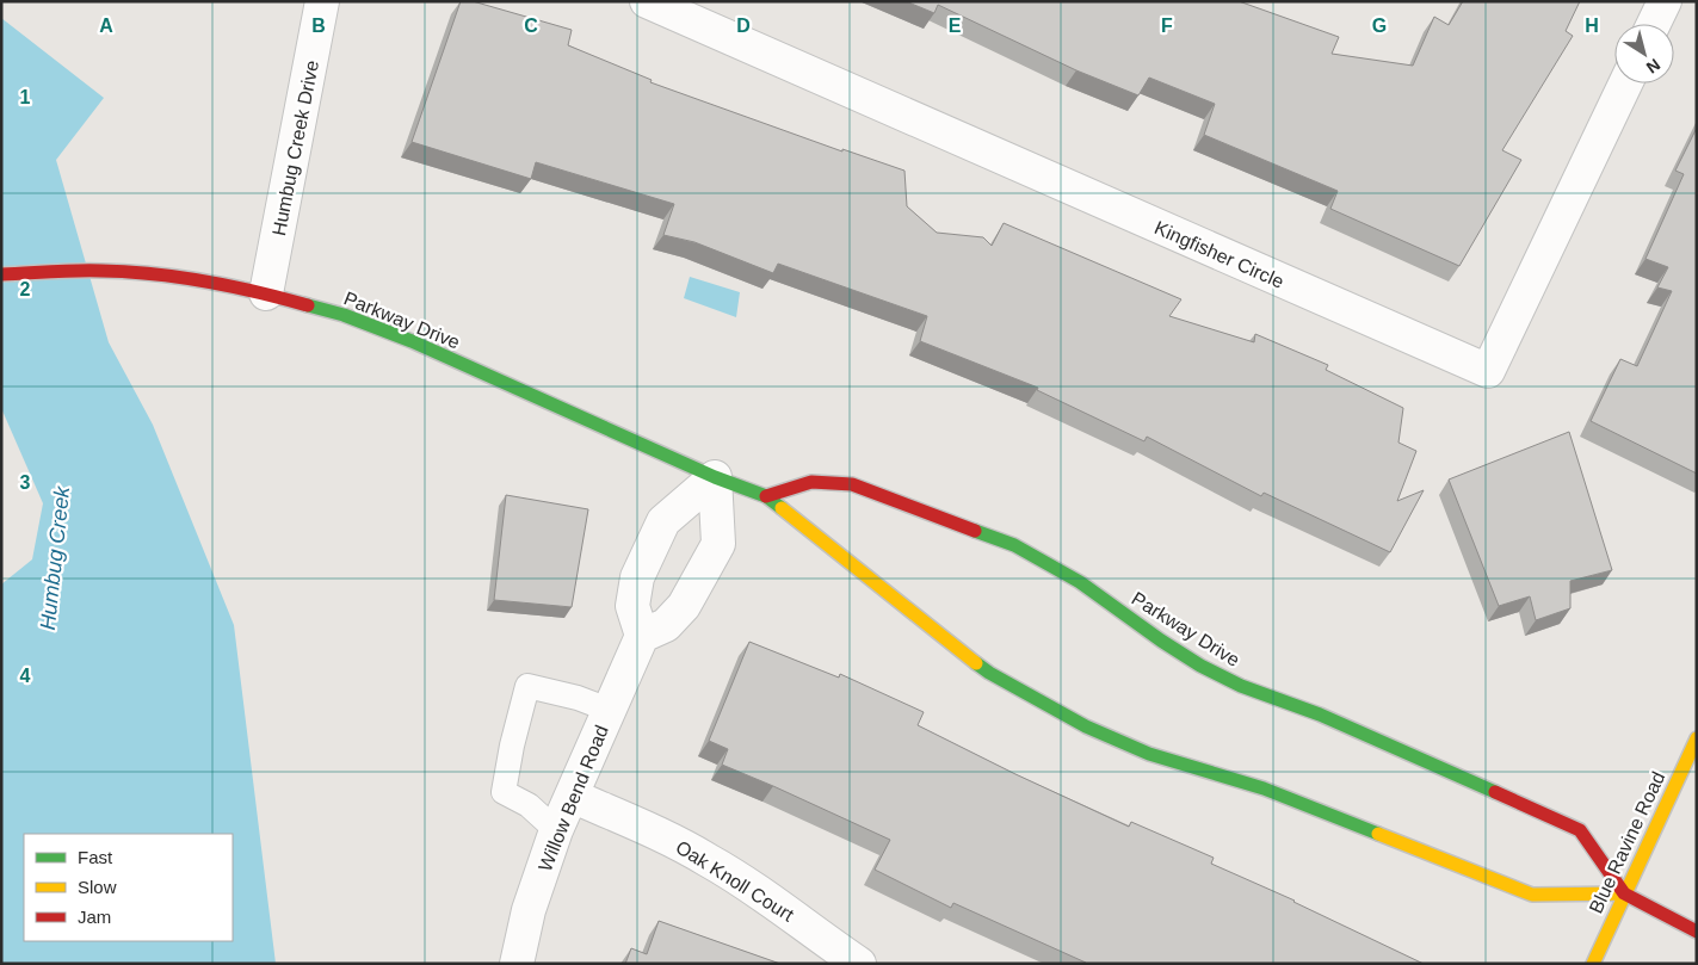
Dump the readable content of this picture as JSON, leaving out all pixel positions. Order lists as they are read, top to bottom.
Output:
{
  "streets": {
    "street": [
      "Humbug Creek Drive",
      "Kingfisher Circle",
      "Parkway Drive",
      "Willow Bend Road",
      "Blue Ravine Road",
      "Oak Knoll Court"
    ]
  },
  "crossings": [
    ["Humbug Creek Drive", "Parkway Drive"],
    ["Parkway Drive", "Blue Ravine Road"],
    ["Willow Bend Road", "Oak Knoll Court"]
  ],
  "water": ["Humbug Creek"],
  "legend": ["Fast", "Slow", "Jam"],
  "north": "bottom right",
  "grid": {
    "columns": [
      "A",
      "B",
      "C",
      "D",
      "E",
      "F",
      "G",
      "H"
    ],
    "rows": [
      "1",
      "2",
      "3",
      "4"
    ]
  }
}
